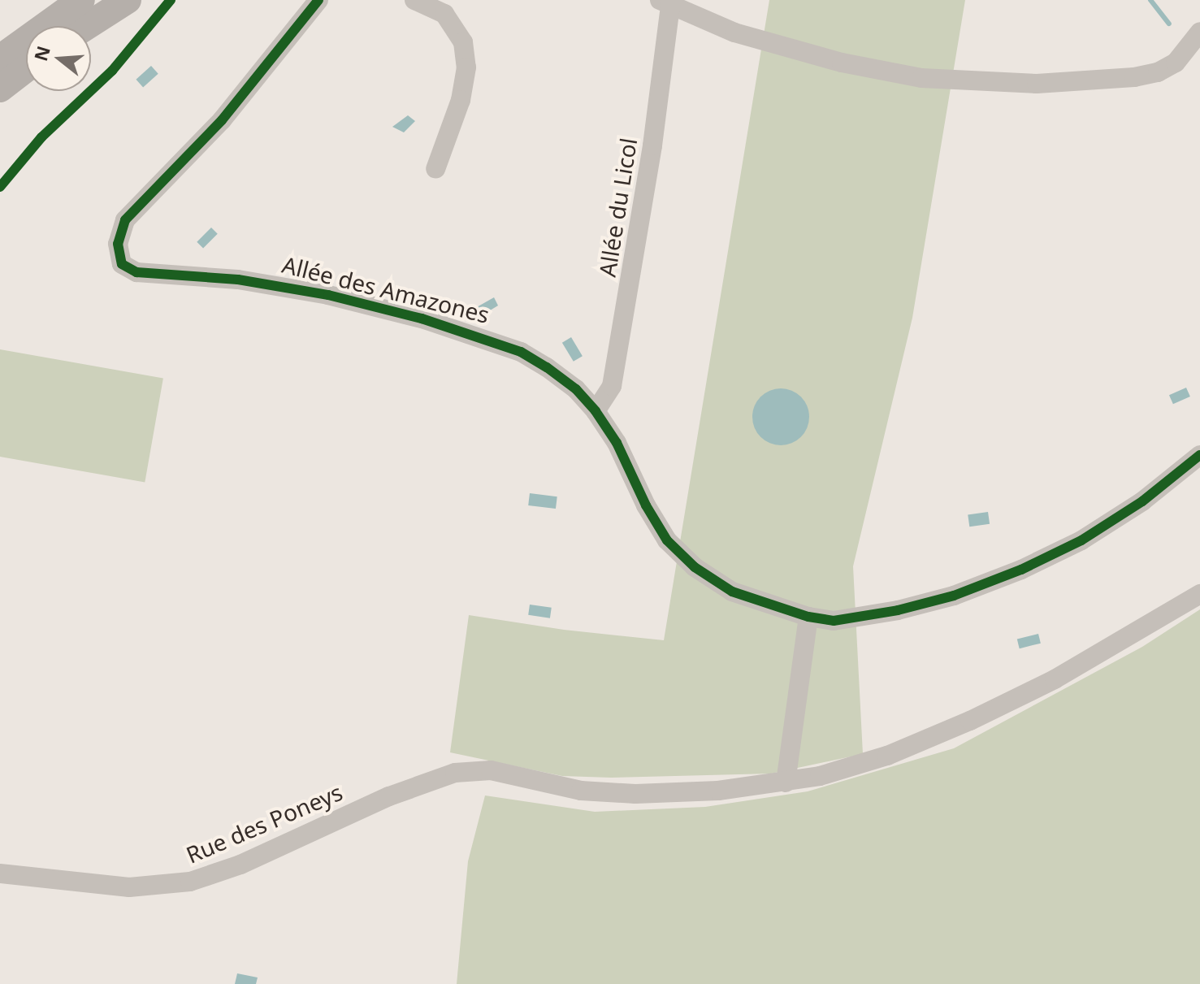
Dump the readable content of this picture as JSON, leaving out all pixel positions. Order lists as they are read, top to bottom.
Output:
{
  "streets": {
    "street": ["Allée du Licol", "Allée des Amazones", "Rue des Poneys"]
  },
  "crossings": [
    ["Allée du Licol", "Allée des Amazones"]
  ],
  "north": "left"
}
